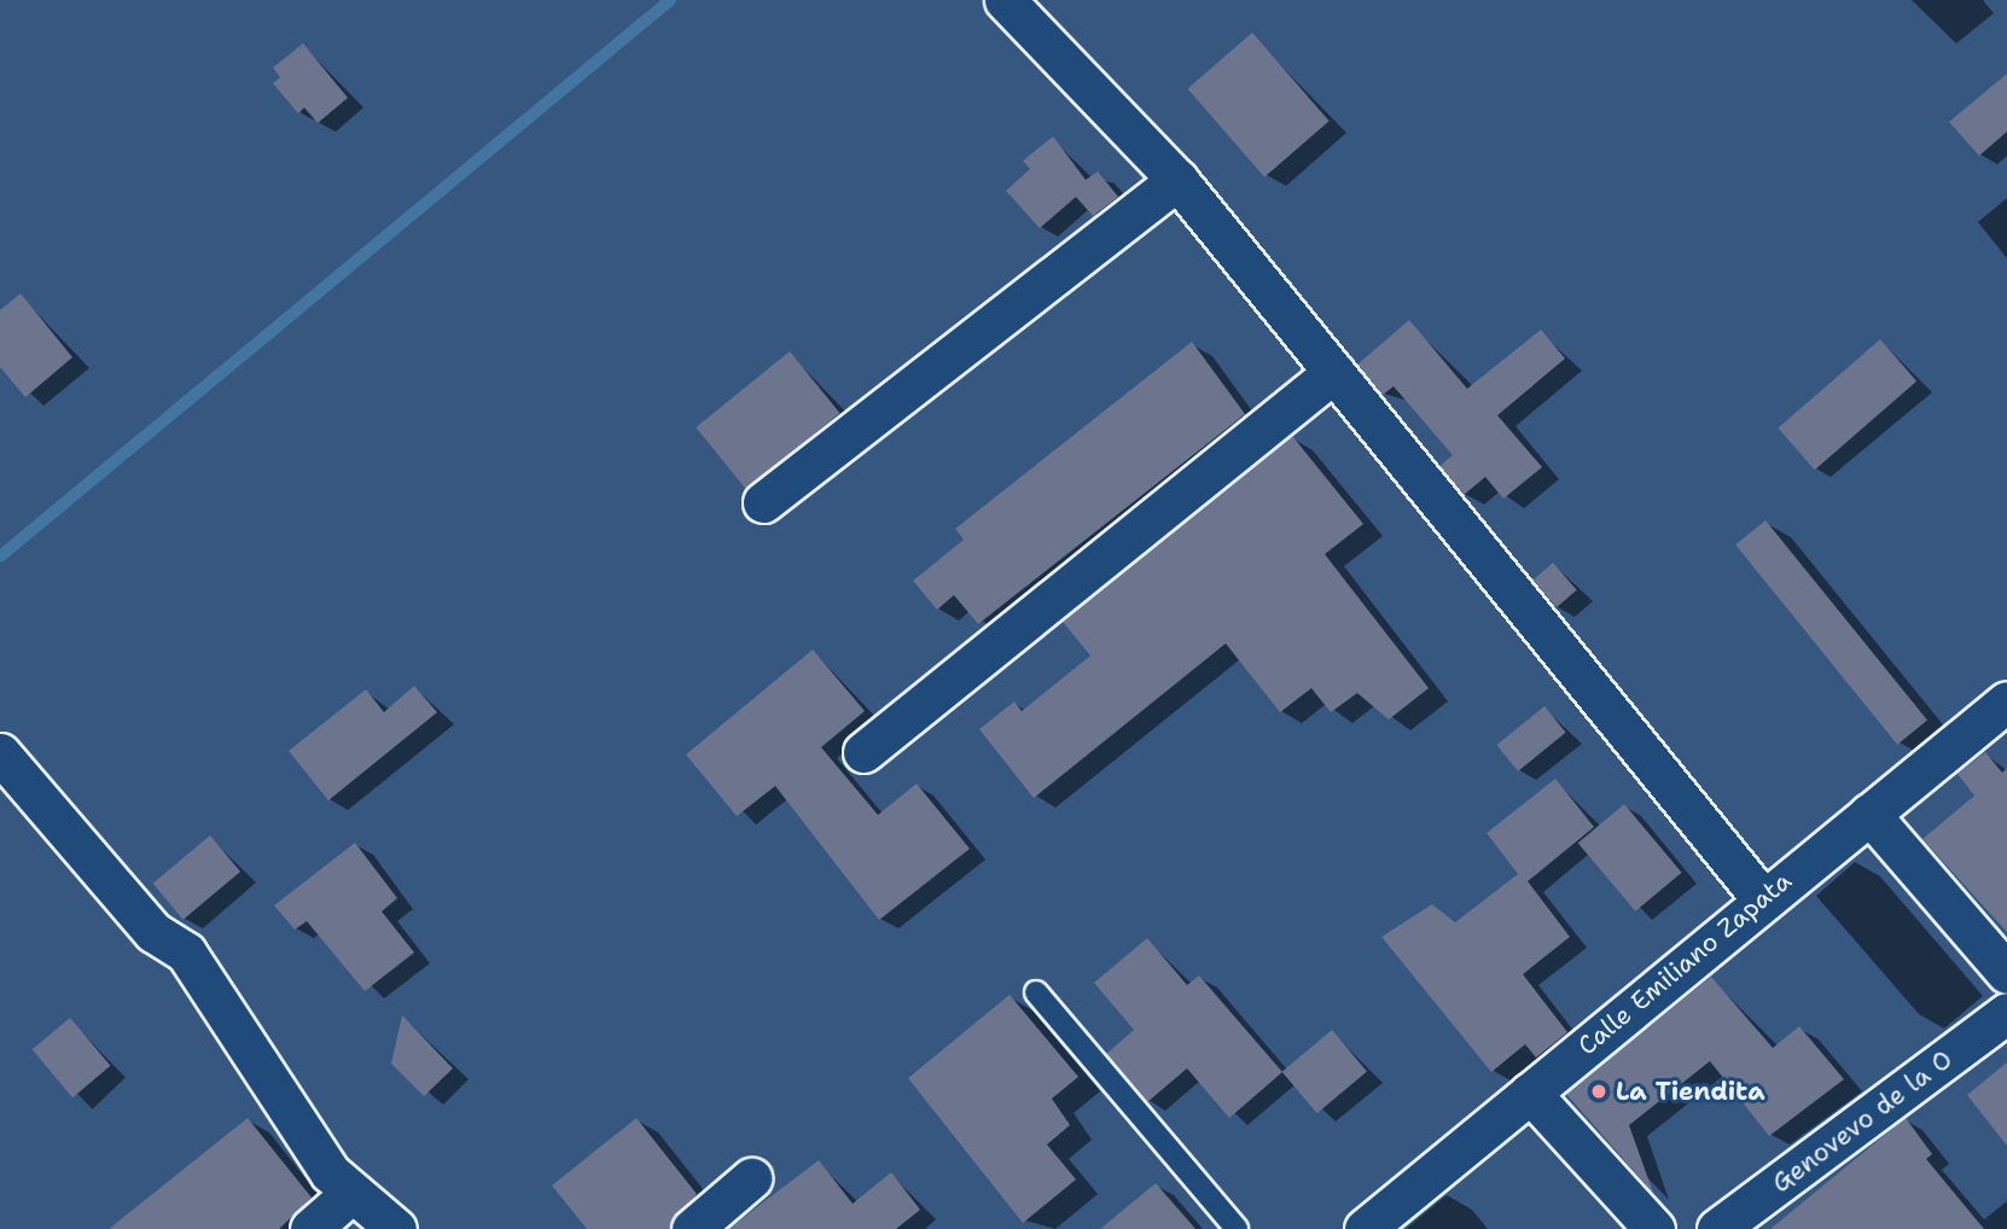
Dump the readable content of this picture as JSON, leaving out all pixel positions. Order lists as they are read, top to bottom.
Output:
{
  "streets": {
    "street": ["Calle Emiliano Zapata", "Genovevo de la O"]
  },
  "places": ["La Tiendita"]
}
